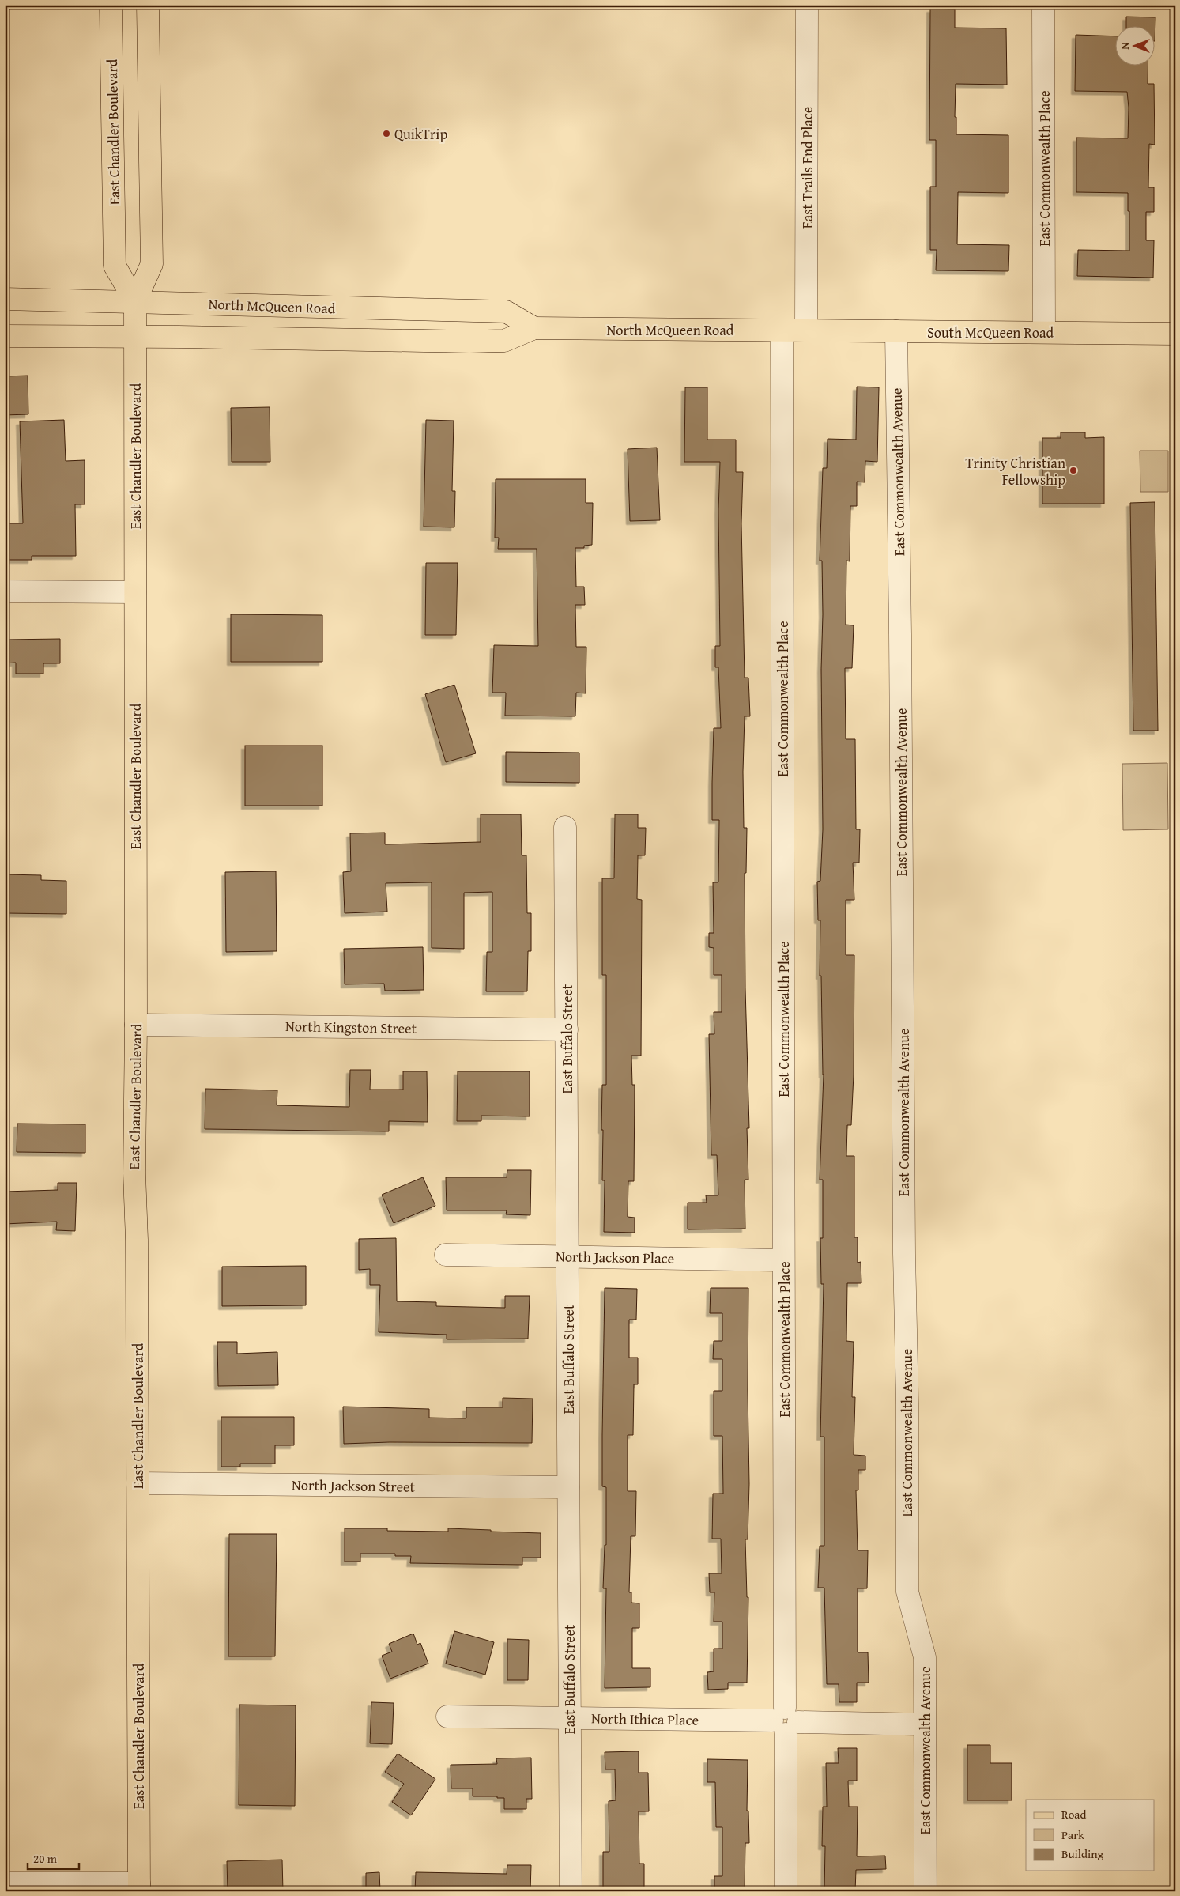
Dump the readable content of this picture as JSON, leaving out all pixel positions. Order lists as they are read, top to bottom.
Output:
{
  "streets": {
    "main road": ["East Chandler Boulevard", "North McQueen Road", "South McQueen Road"],
    "street": [
      "East Trails End Place",
      "East Commonwealth Place",
      "East Commonwealth Avenue",
      "North Kingston Street",
      "East Buffalo Street",
      "North Jackson Place",
      "North Jackson Street",
      "North Ithica Place"
    ]
  },
  "crossings": [
    ["East Chandler Boulevard", "North McQueen Road"],
    ["East Chandler Boulevard", "North Kingston Street"],
    ["East Chandler Boulevard", "North Jackson Street"],
    ["East Trails End Place", "North McQueen Road"],
    ["East Trails End Place", "South McQueen Road"],
    ["East Commonwealth Place", "North McQueen Road"],
    ["East Commonwealth Place", "South McQueen Road"],
    ["East Commonwealth Place", "North Jackson Place"],
    ["East Commonwealth Place", "North Ithica Place"],
    ["North McQueen Road", "South McQueen Road"],
    ["South McQueen Road", "East Commonwealth Avenue"],
    ["East Commonwealth Avenue", "North Ithica Place"],
    ["North Kingston Street", "East Buffalo Street"],
    ["East Buffalo Street", "North Jackson Place"],
    ["East Buffalo Street", "North Jackson Street"],
    ["East Buffalo Street", "North Ithica Place"]
  ],
  "places": ["QuikTrip", "Trinity Christian Fellowship"],
  "legend": ["Road", "Park", "Building"],
  "scale_bar": "20 m",
  "north": "left"
}
